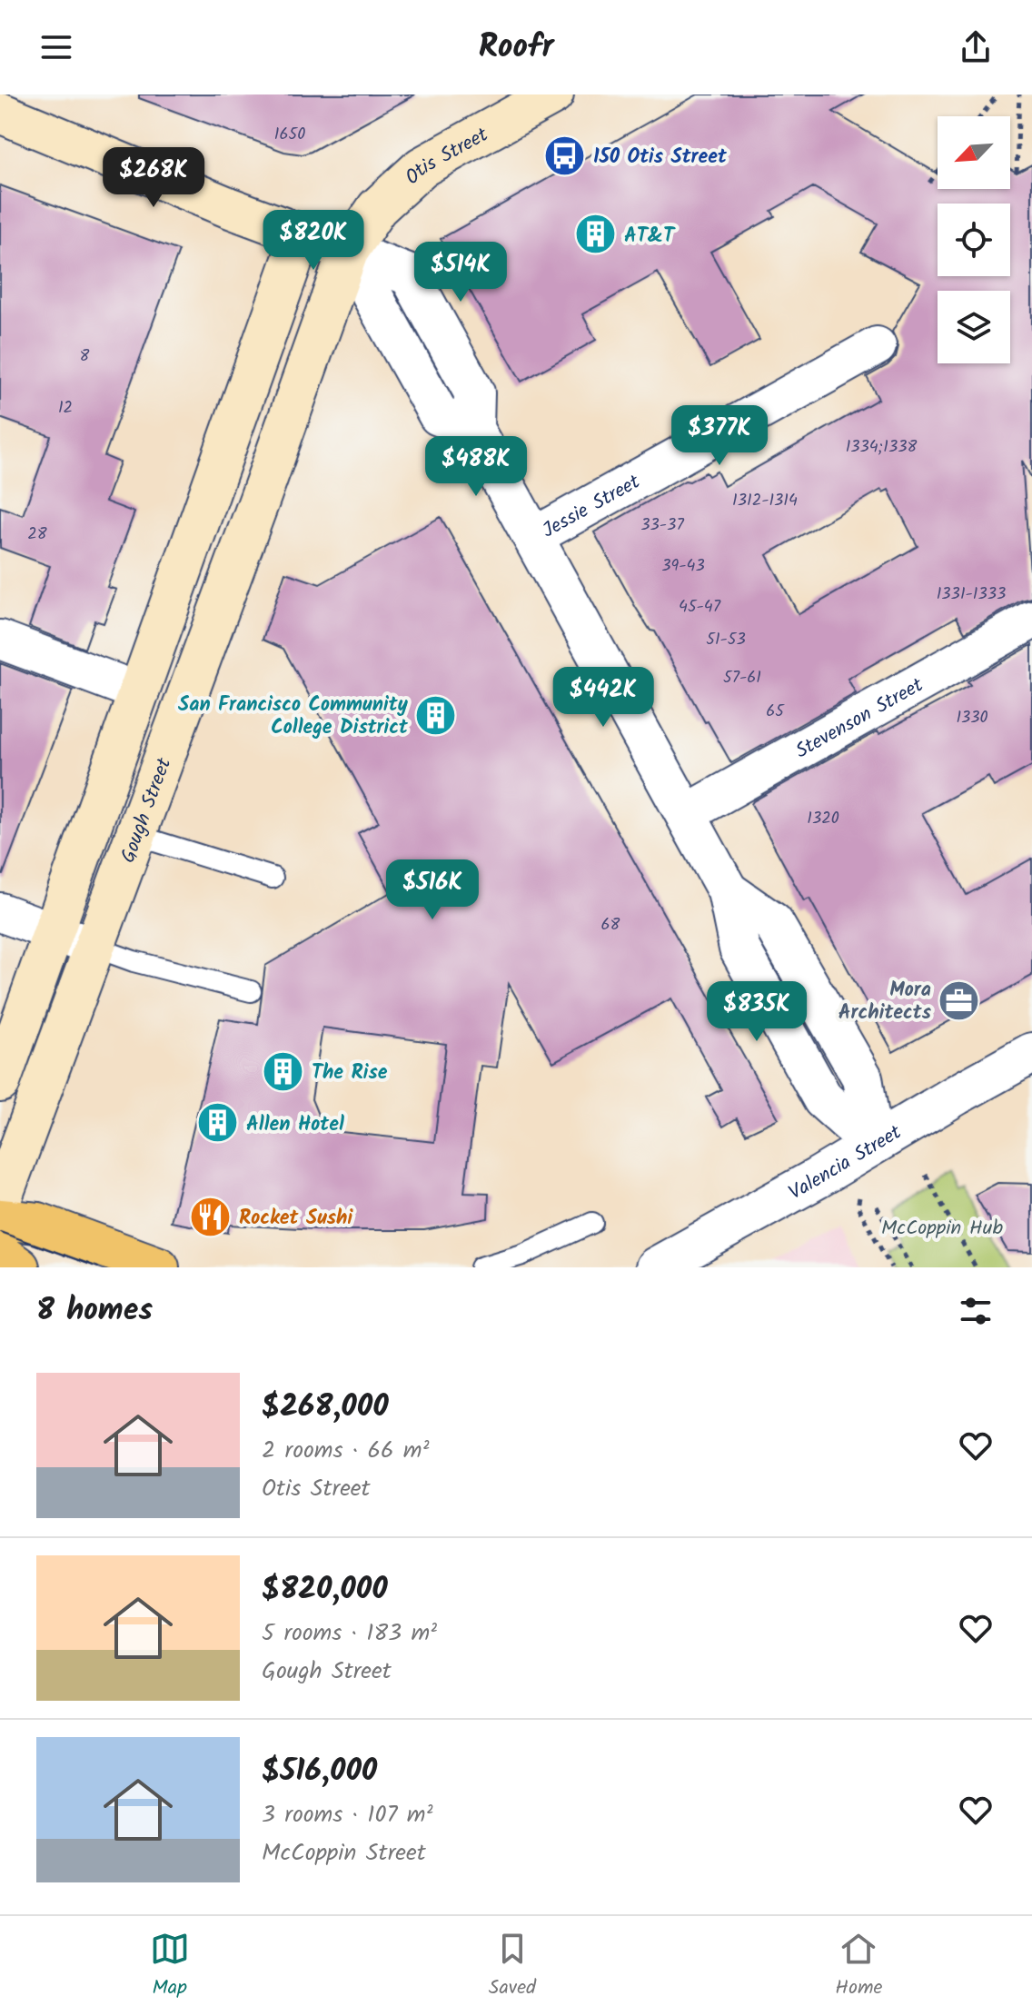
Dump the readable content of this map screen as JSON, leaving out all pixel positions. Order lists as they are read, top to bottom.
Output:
{
  "streets": {
    "main road": ["Otis Street", "Gough Street"],
    "street": ["Jessie Street", "Stevenson Street", "Valencia Street"]
  },
  "crossings": [
    ["Otis Street", "Gough Street"]
  ],
  "parks": ["McCoppin Hub"],
  "places": {
    "bus stop": ["150 Otis Street"],
    "building": [
      "AT&T",
      "San Francisco Community College District",
      "The Rise",
      "Allen Hotel"
    ],
    "office": ["Mora Architects"],
    "restaurant": ["Rocket Sushi"]
  },
  "house_numbers": [
    "1650",
    "8",
    "12",
    "1334;1338",
    "1312-1314",
    "33-37",
    "28",
    "39-43",
    "1331-1333",
    "45-47",
    "51-53",
    "57-61",
    "65",
    "1330",
    "1320",
    "68"
  ],
  "north": "bottom left",
  "page": {
    "header": "Roofr",
    "price": [
      "$268K",
      "$820K",
      "$514K",
      "$377K",
      "$488K",
      "$442K",
      "$516K",
      "$835K"
    ],
    "heading": "8 homes",
    "list": [
      {
        "name": "$268,000",
        "note": "2 rooms · 66 m² · Otis Street"
      },
      {
        "name": "$820,000",
        "note": "5 rooms · 183 m² · Gough Street"
      },
      {
        "name": "$516,000",
        "note": "3 rooms · 107 m² · McCoppin Street"
      }
    ],
    "tabs": ["Map", "Saved", "Home"]
  }
}
